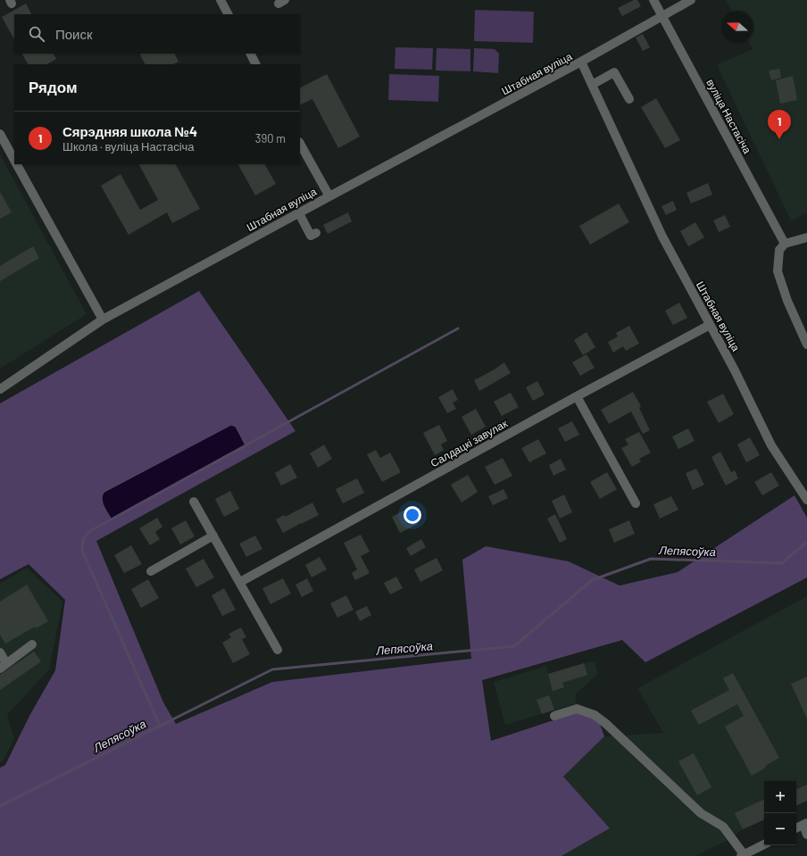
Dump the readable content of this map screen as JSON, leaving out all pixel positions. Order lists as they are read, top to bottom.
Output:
{
  "streets": {
    "street": ["Штабная вуліца", "вуліца Настасіча", "Салдацкі завулак"]
  },
  "crossings": [
    ["Штабная вуліца", "вуліца Настасіча"],
    ["Штабная вуліца", "Салдацкі завулак"]
  ],
  "water": ["Лепясоўка"],
  "north": "left",
  "page": {
    "search": "Поиск",
    "heading": "Рядом",
    "pins": "1",
    "list": [
      {
        "mark": "1",
        "name": "Сярэдняя школа №4",
        "note": "Школа · вуліца Настасіча",
        "value": "390 m"
      }
    ],
    "map_buttons": ["+", "−"]
  }
}
